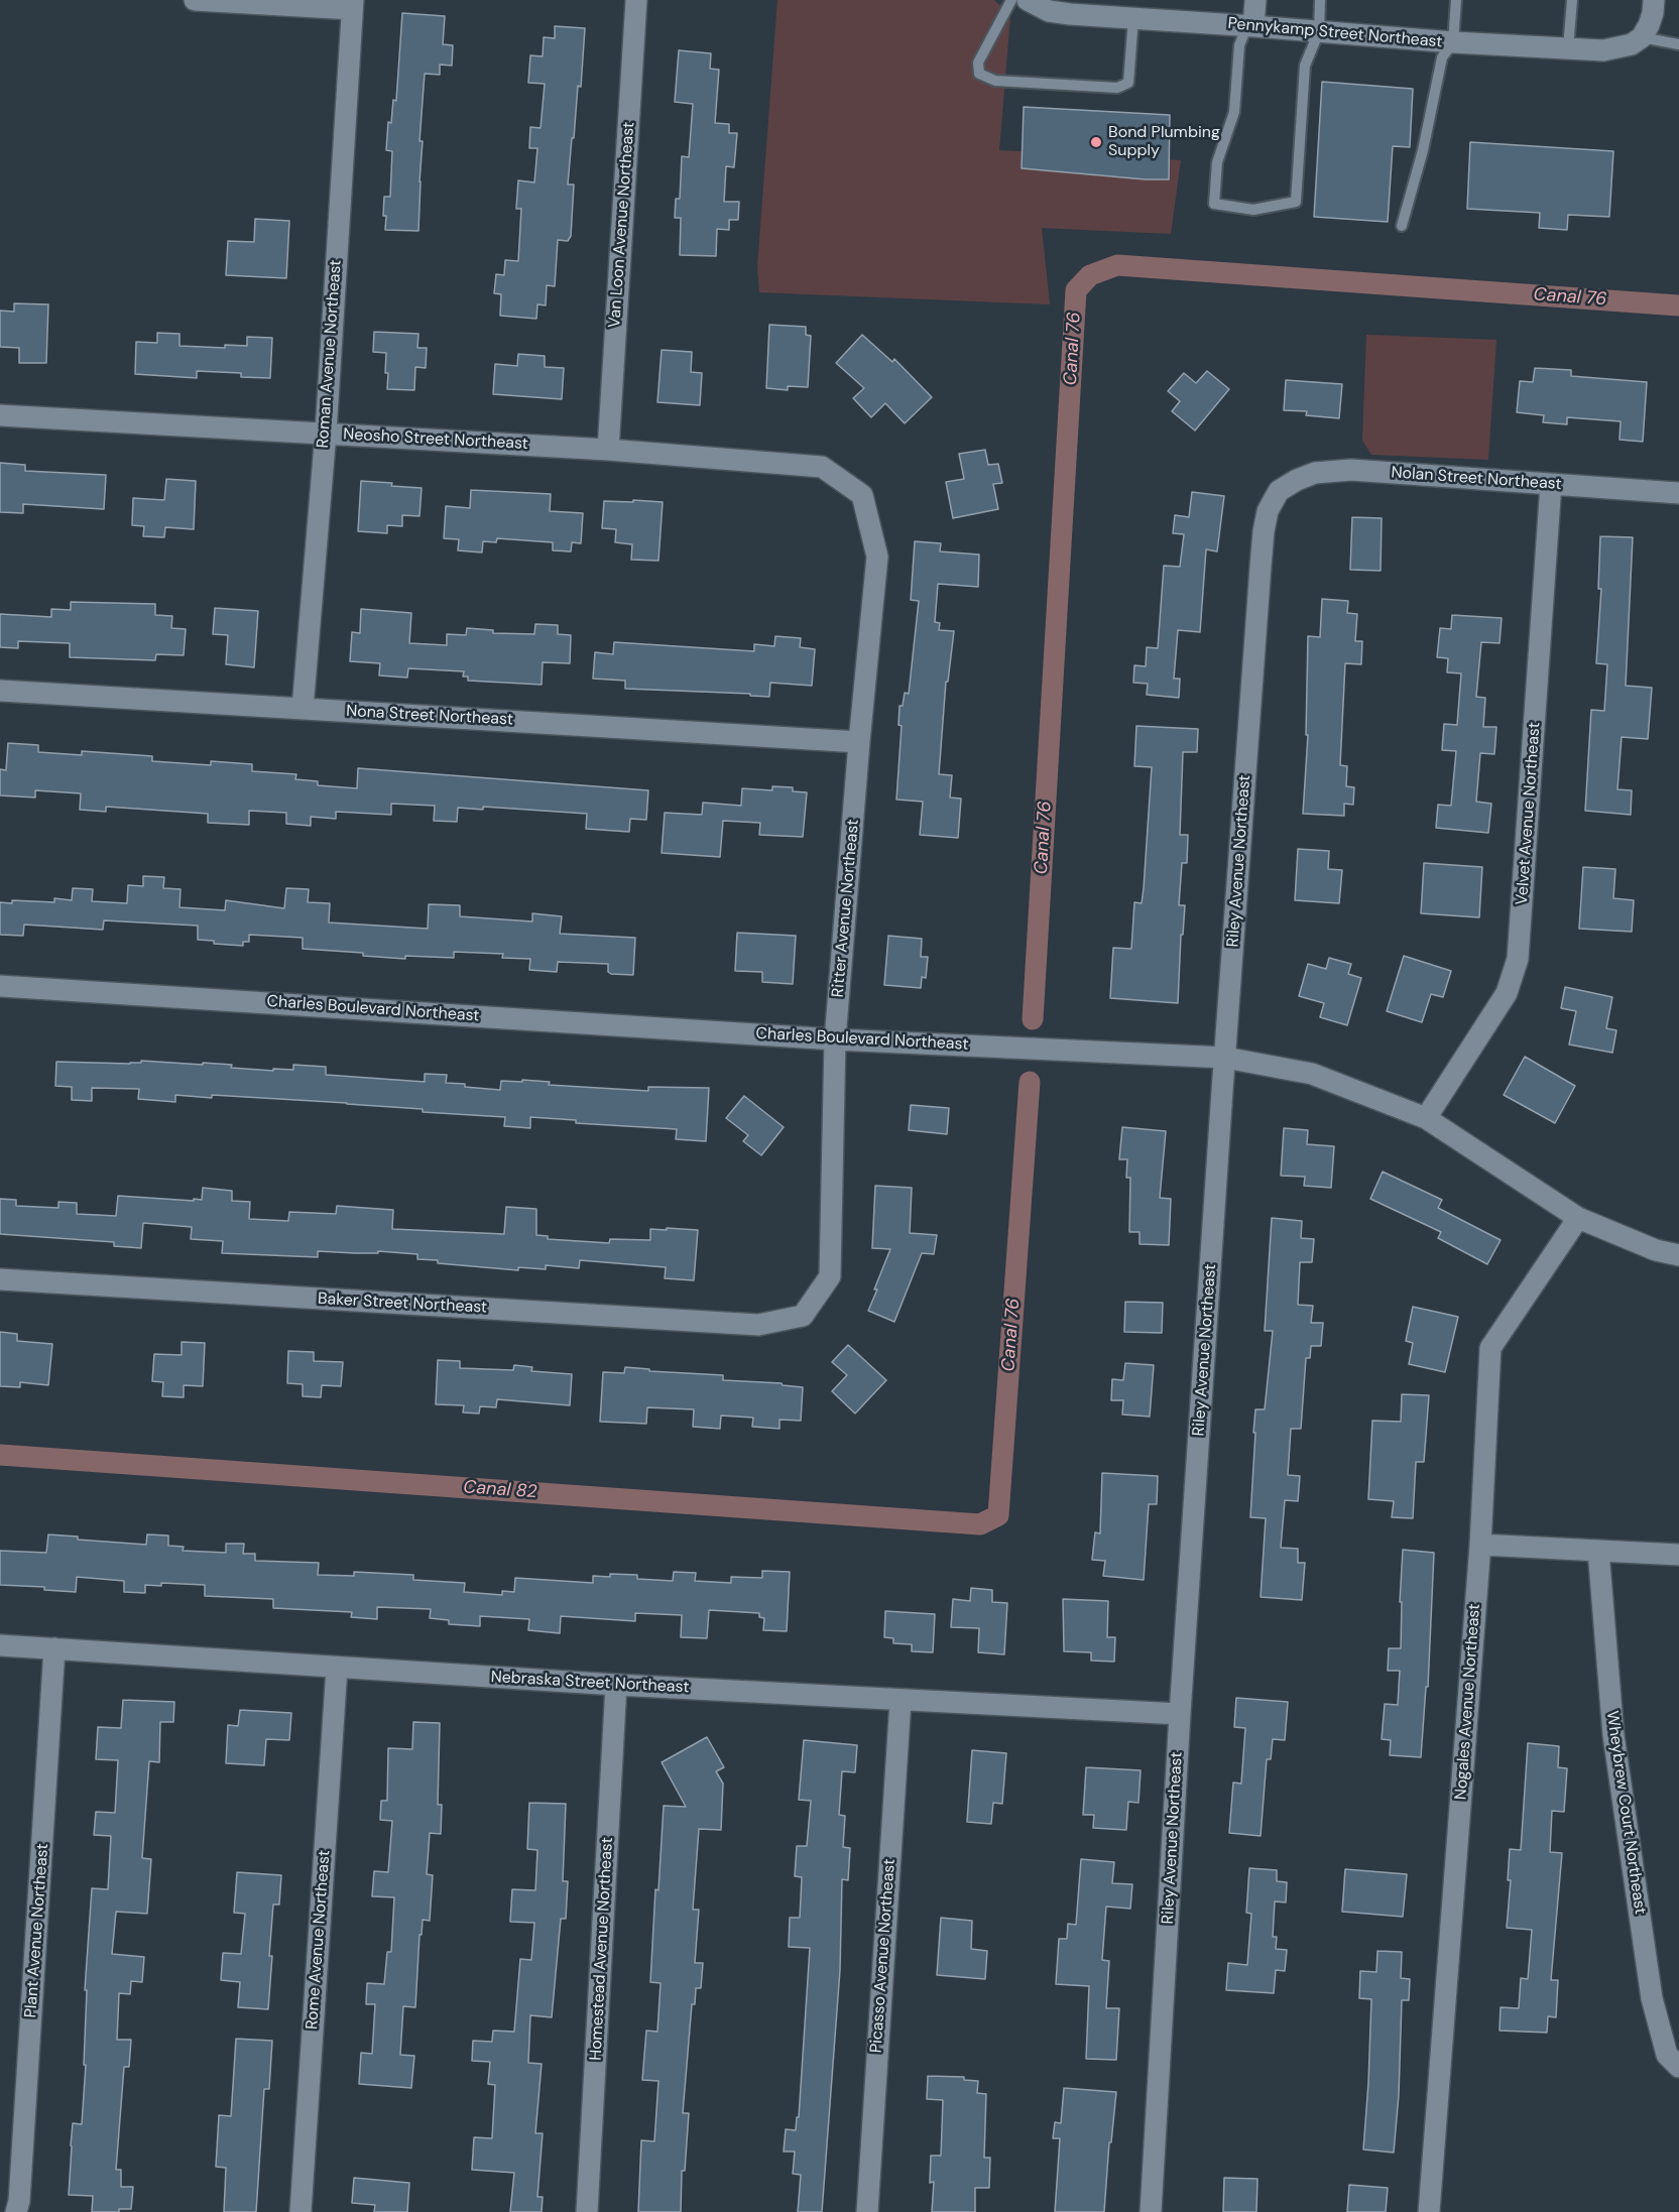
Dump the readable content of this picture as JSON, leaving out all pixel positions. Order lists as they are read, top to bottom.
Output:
{
  "streets": {
    "street": [
      "Pennykamp Street Northeast",
      "Van Loon Avenue Northeast",
      "Roman Avenue Northeast",
      "Neosho Street Northeast",
      "Nolan Street Northeast",
      "Nona Street Northeast",
      "Velvet Avenue Northeast",
      "Riley Avenue Northeast",
      "Ritter Avenue Northeast",
      "Charles Boulevard Northeast",
      "Baker Street Northeast",
      "Nebraska Street Northeast",
      "Nogales Avenue Northeast",
      "Wheybrew Court Northeast",
      "Plant Avenue Northeast",
      "Rome Avenue Northeast",
      "Homestead Avenue Northeast",
      "Picasso Avenue Northeast"
    ]
  },
  "crossings": [
    ["Van Loon Avenue Northeast", "Neosho Street Northeast"],
    ["Roman Avenue Northeast", "Neosho Street Northeast"],
    ["Roman Avenue Northeast", "Nona Street Northeast"],
    ["Neosho Street Northeast", "Ritter Avenue Northeast"],
    ["Nolan Street Northeast", "Velvet Avenue Northeast"],
    ["Nolan Street Northeast", "Riley Avenue Northeast"],
    ["Nona Street Northeast", "Ritter Avenue Northeast"],
    ["Velvet Avenue Northeast", "Charles Boulevard Northeast"],
    ["Riley Avenue Northeast", "Charles Boulevard Northeast"],
    ["Riley Avenue Northeast", "Nebraska Street Northeast"],
    ["Ritter Avenue Northeast", "Charles Boulevard Northeast"],
    ["Ritter Avenue Northeast", "Baker Street Northeast"],
    ["Charles Boulevard Northeast", "Nogales Avenue Northeast"],
    ["Nebraska Street Northeast", "Plant Avenue Northeast"],
    ["Nebraska Street Northeast", "Rome Avenue Northeast"],
    ["Nebraska Street Northeast", "Homestead Avenue Northeast"],
    ["Nebraska Street Northeast", "Picasso Avenue Northeast"]
  ],
  "water": ["Canal 76", "Canal 82"],
  "places": ["Bond Plumbing Supply"]
}
